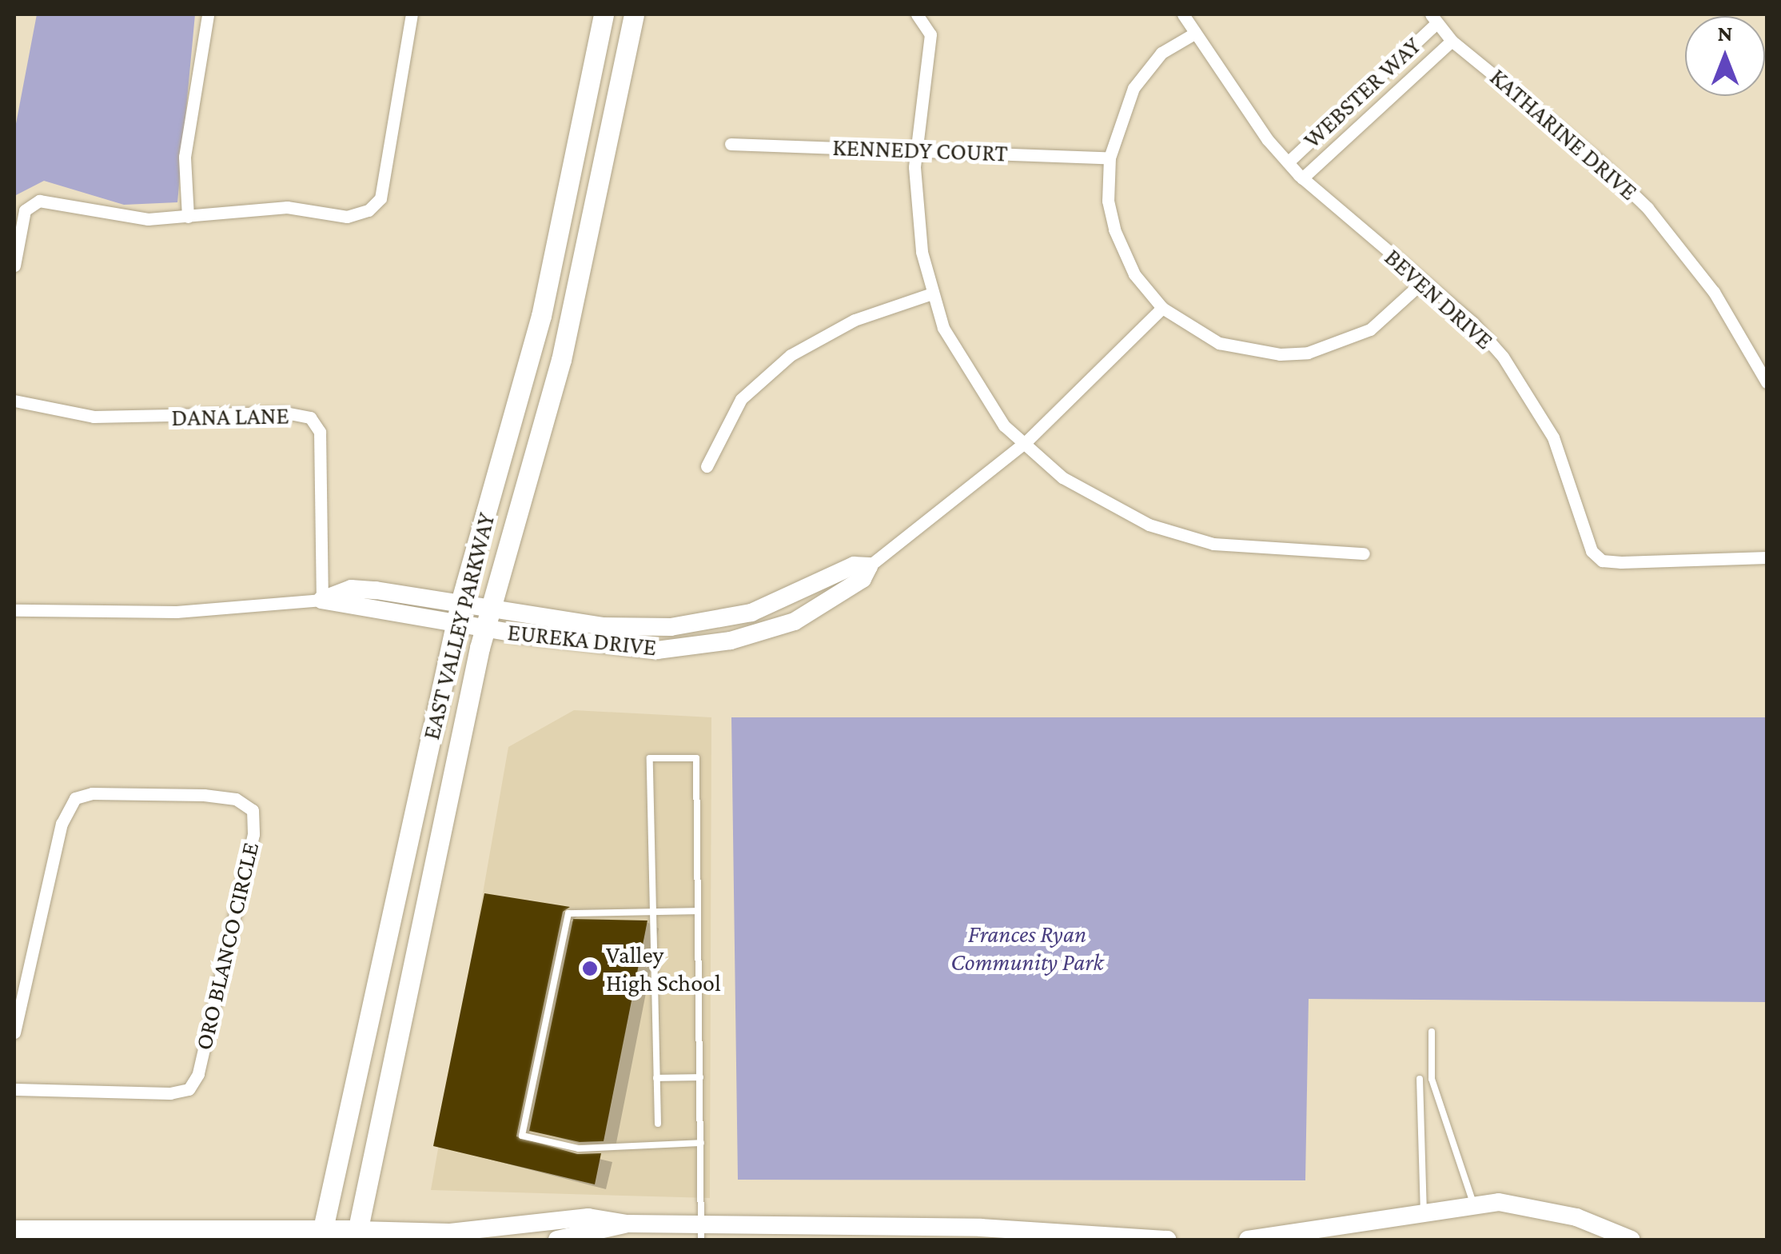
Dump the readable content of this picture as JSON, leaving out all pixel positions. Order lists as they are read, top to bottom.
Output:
{
  "streets": {
    "main road": ["EAST VALLEY PARKWAY"],
    "street": [
      "WEBSTER WAY",
      "KATHARINE DRIVE",
      "KENNEDY COURT",
      "BEVEN DRIVE",
      "DANA LANE",
      "EUREKA DRIVE",
      "ORO BLANCO CIRCLE"
    ]
  },
  "crossings": [
    ["WEBSTER WAY", "KATHARINE DRIVE"],
    ["WEBSTER WAY", "BEVEN DRIVE"],
    ["DANA LANE", "EUREKA DRIVE"],
    ["EAST VALLEY PARKWAY", "EUREKA DRIVE"]
  ],
  "parks": ["Frances Ryan Community Park"],
  "places": ["Valley High School"],
  "north": "top"
}
